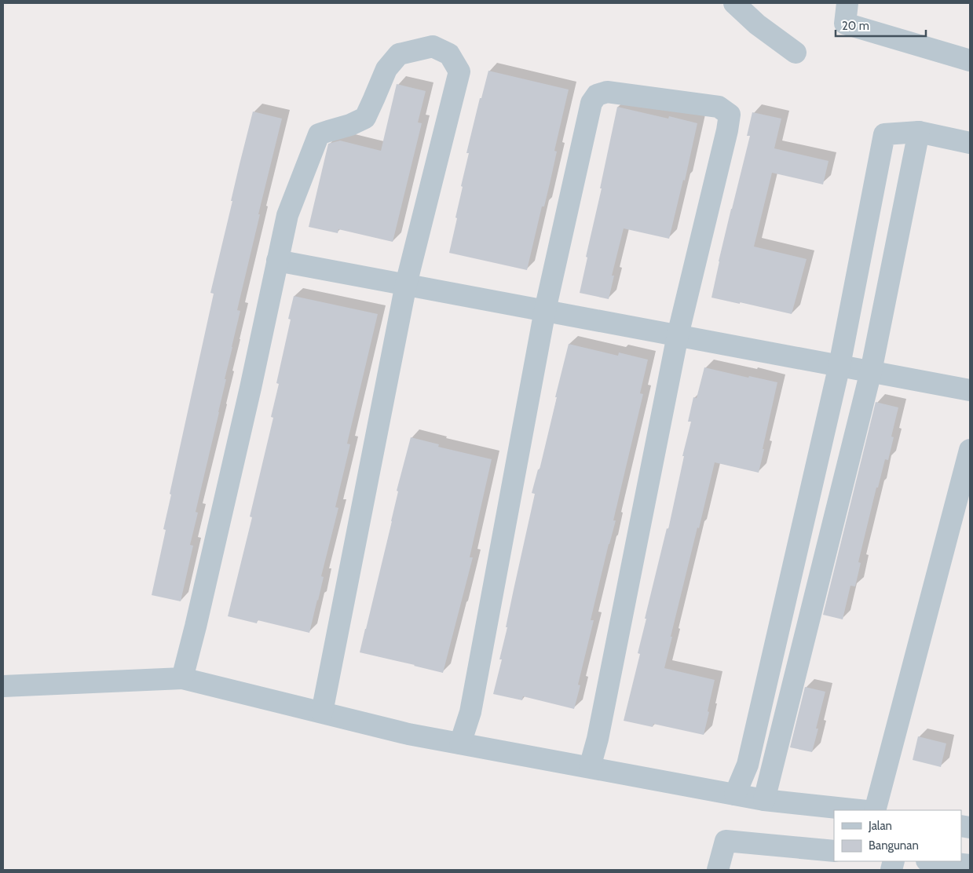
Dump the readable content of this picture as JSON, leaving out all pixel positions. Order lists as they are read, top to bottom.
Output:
{
  "legend": ["Jalan", "Bangunan"],
  "scale_bar": "20 m"
}
